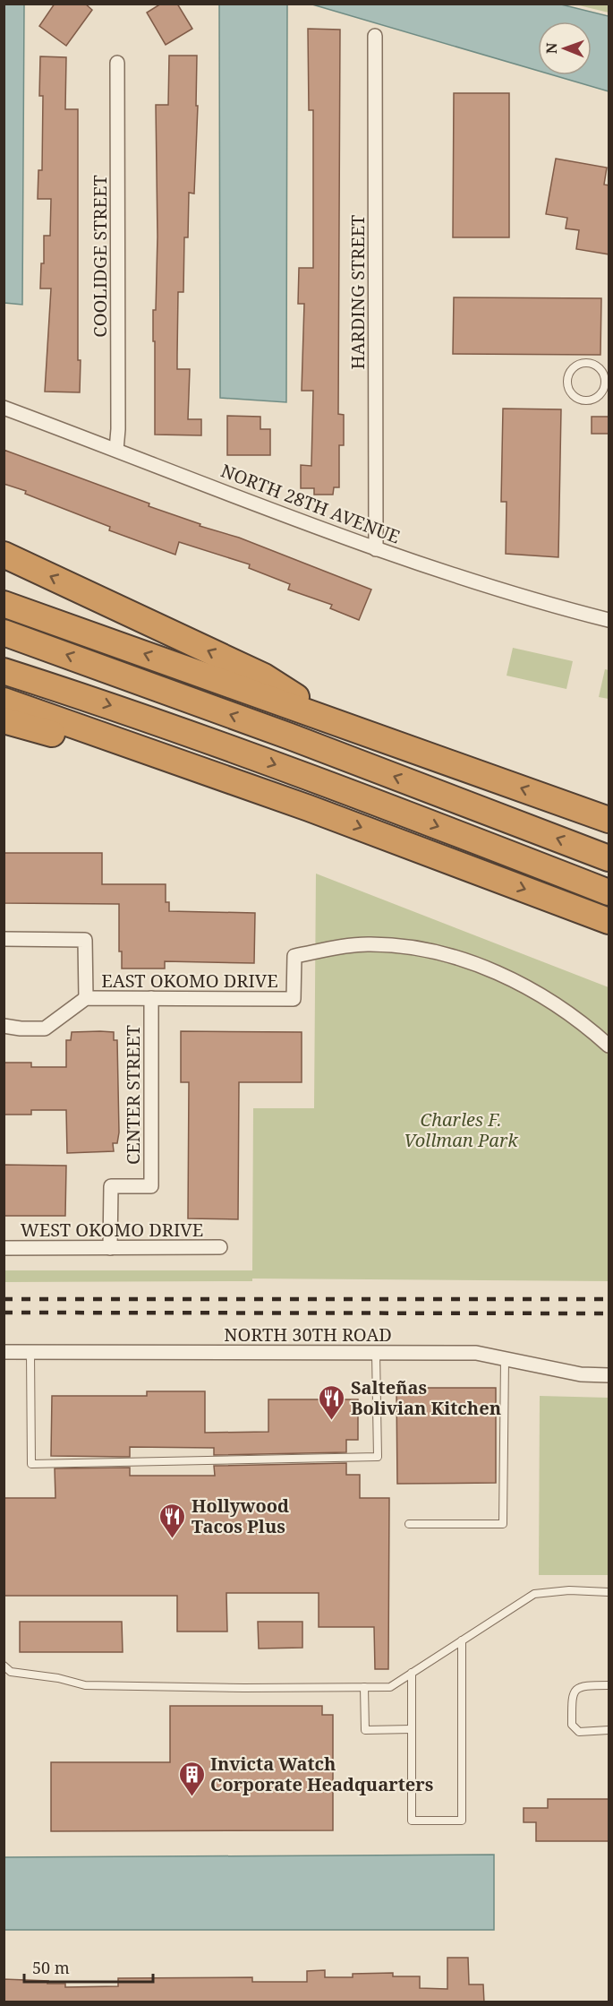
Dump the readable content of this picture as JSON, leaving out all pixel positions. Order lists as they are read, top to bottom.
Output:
{
  "streets": {
    "street": [
      "COOLIDGE STREET",
      "HARDING STREET",
      "NORTH 28TH AVENUE",
      "EAST OKOMO DRIVE",
      "CENTER STREET",
      "WEST OKOMO DRIVE",
      "NORTH 30TH ROAD"
    ]
  },
  "crossings": [
    ["COOLIDGE STREET", "NORTH 28TH AVENUE"],
    ["HARDING STREET", "NORTH 28TH AVENUE"],
    ["EAST OKOMO DRIVE", "CENTER STREET"],
    ["CENTER STREET", "WEST OKOMO DRIVE"]
  ],
  "parks": ["Charles F. Vollman Park"],
  "places": {
    "restaurant": ["Salteñas Bolivian Kitchen", "Hollywood Tacos Plus"],
    "building": ["Invicta Watch Corporate Headquarters"]
  },
  "scale_bar": "50 m",
  "north": "left"
}
